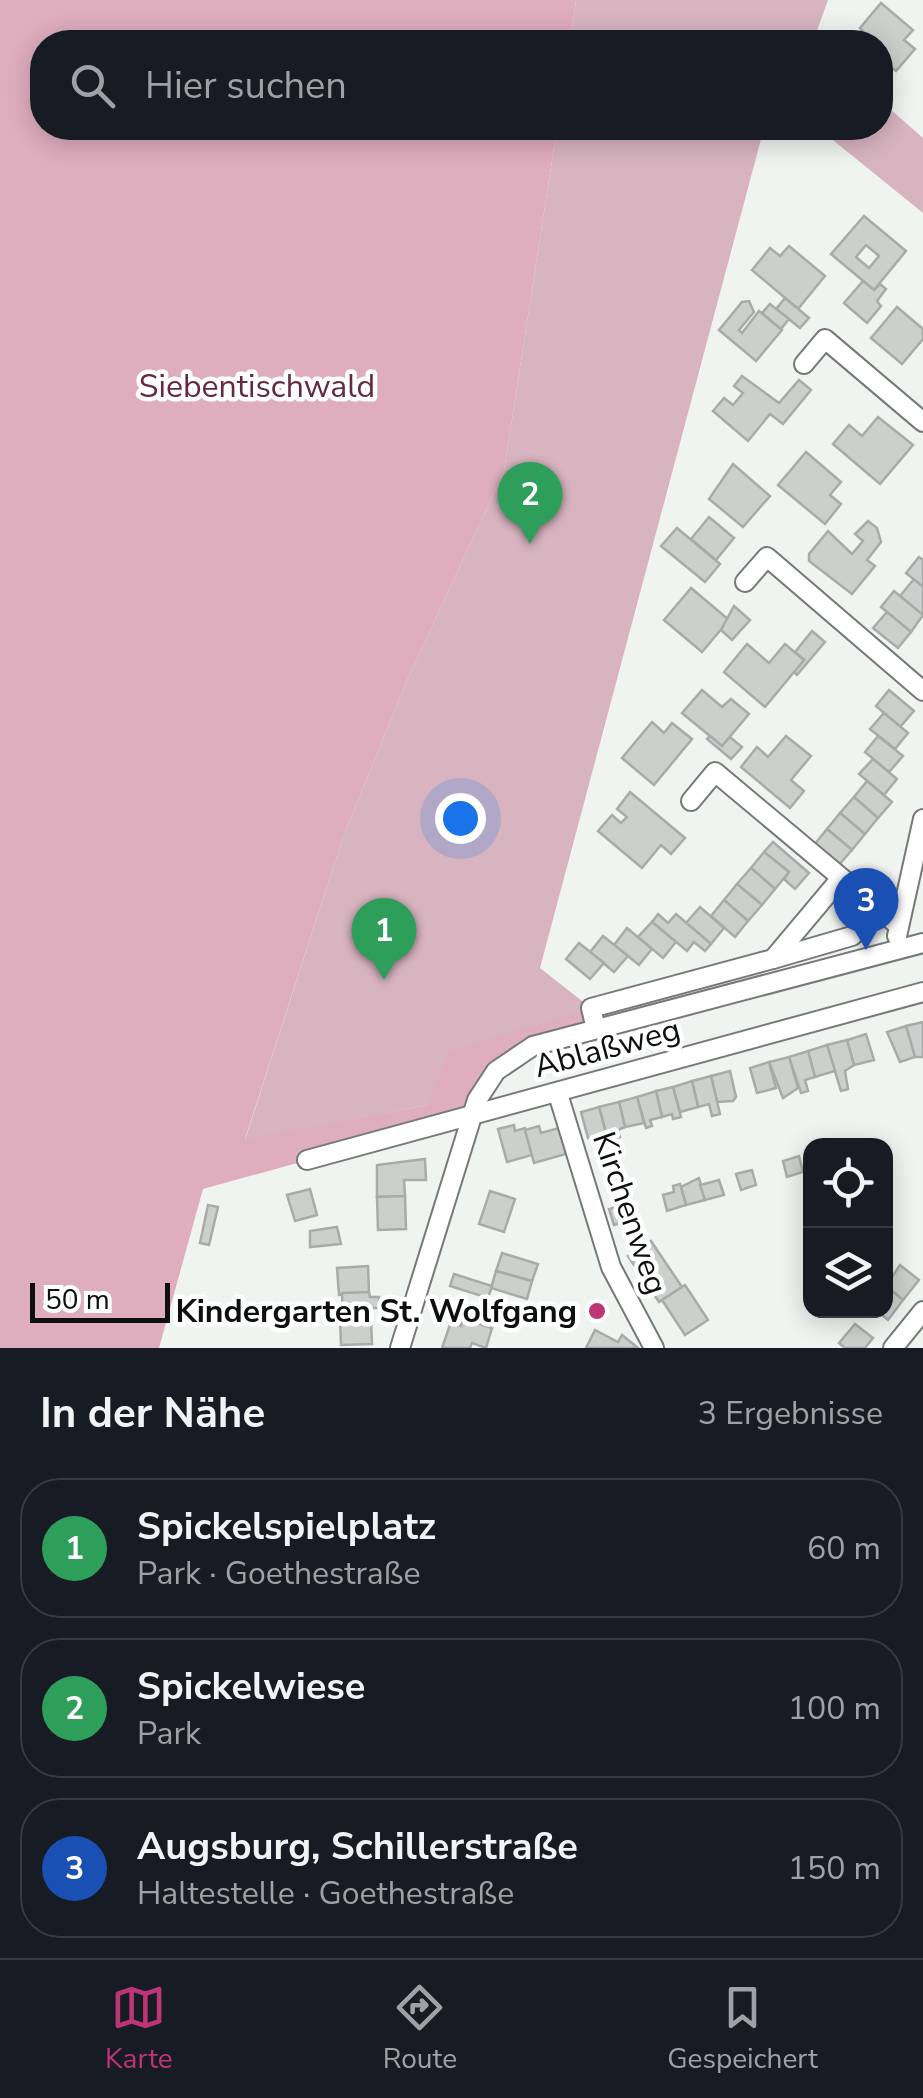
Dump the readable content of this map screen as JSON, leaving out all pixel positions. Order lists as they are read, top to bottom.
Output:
{
  "streets": {
    "street": ["Ablaßweg", "Kirchenweg"]
  },
  "crossings": [
    ["Ablaßweg", "Kirchenweg"]
  ],
  "parks": ["Siebentischwald"],
  "places": ["Kindergarten St. Wolfgang"],
  "scale_bar": "50 m",
  "page": {
    "search": "Hier suchen",
    "pins": ["2", "3", "1"],
    "scale": "50 m",
    "heading": ["In der Nähe", "3 Ergebnisse"],
    "list": [
      {
        "mark": "1",
        "name": "Spickelspielplatz",
        "note": "Park · Goethestraße",
        "value": "60 m"
      },
      {
        "mark": "2",
        "name": "Spickelwiese",
        "note": "Park",
        "value": "100 m"
      },
      {
        "mark": "3",
        "name": "Augsburg, Schillerstraße",
        "note": "Haltestelle · Goethestraße",
        "value": "150 m"
      }
    ],
    "nav": ["Karte", "Route", "Gespeichert"]
  }
}
